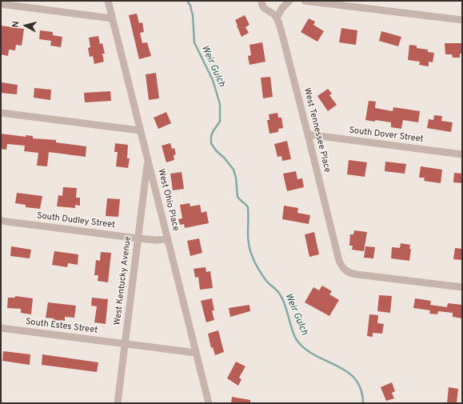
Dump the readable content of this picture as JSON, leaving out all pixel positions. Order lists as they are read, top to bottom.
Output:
{
  "streets": {
    "street": [
      "West Tennessee Place",
      "South Dover Street",
      "West Ohio Place",
      "South Dudley Street",
      "West Kentucky Avenue",
      "South Estes Street"
    ]
  },
  "crossings": [
    ["West Tennessee Place", "South Dover Street"],
    ["West Ohio Place", "South Dudley Street"],
    ["West Ohio Place", "West Kentucky Avenue"],
    ["West Ohio Place", "South Estes Street"],
    ["South Dudley Street", "West Kentucky Avenue"],
    ["West Kentucky Avenue", "South Estes Street"]
  ],
  "water": ["Weir Gulch"],
  "north": "left"
}
